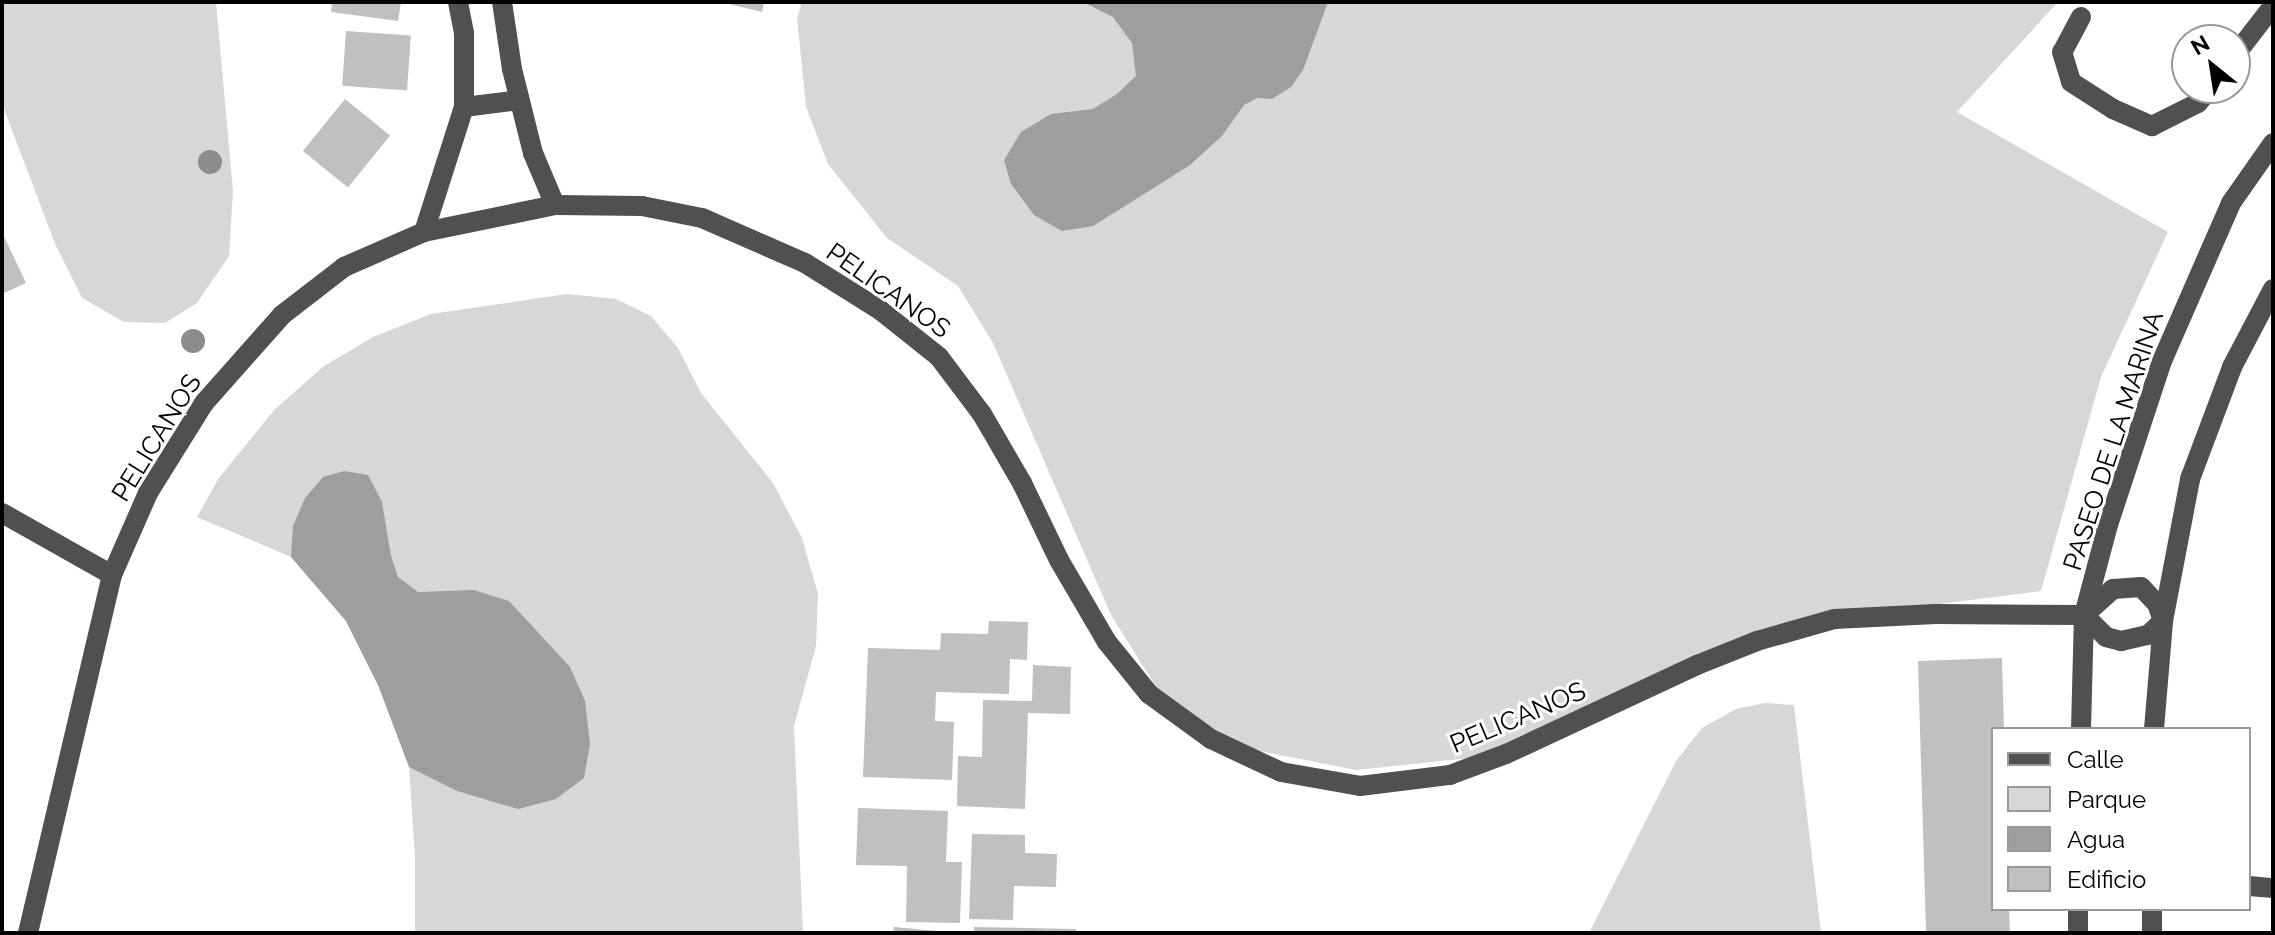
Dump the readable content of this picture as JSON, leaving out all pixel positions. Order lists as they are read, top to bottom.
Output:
{
  "streets": {
    "street": ["PELICANOS", "PASEO DE LA MARINA"]
  },
  "crossings": [
    ["PELICANOS", "PASEO DE LA MARINA"]
  ],
  "legend": [
    "Calle",
    "Parque",
    "Agua",
    "Edificio"
  ],
  "north": "top left"
}
